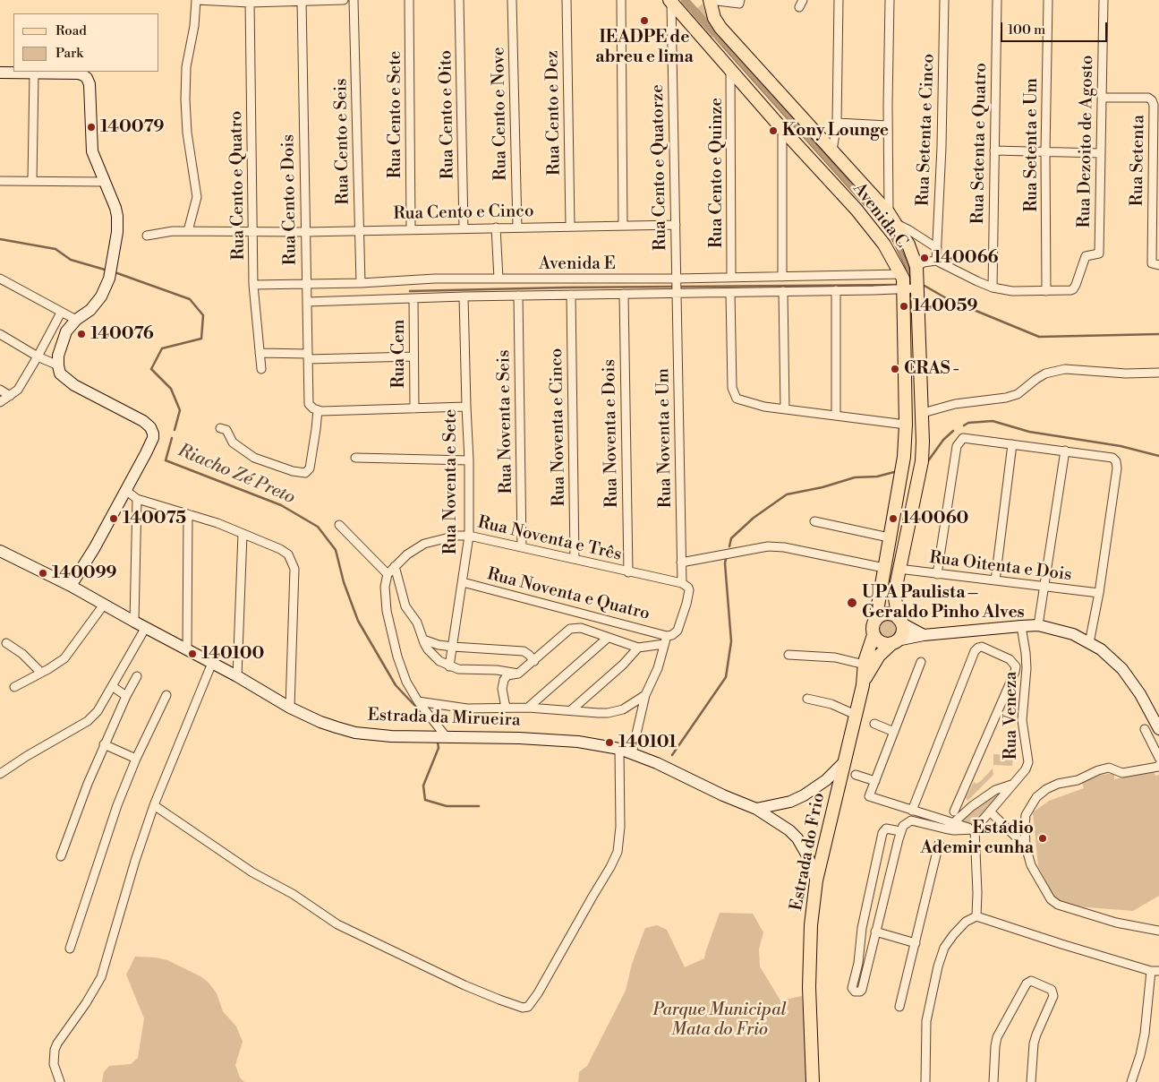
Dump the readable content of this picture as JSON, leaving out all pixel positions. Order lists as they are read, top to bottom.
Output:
{
  "streets": {
    "main road": ["Avenida C", "Estrada da Mirueira", "Estrada do Frio"],
    "street": [
      "Rua Cento e Dez",
      "Rua Cento e Nove",
      "Rua Cento e Sete",
      "Rua Cento e Oito",
      "Rua Setenta e Cinco",
      "Rua Cento e Seis",
      "Rua Dezoito de Agosto",
      "Rua Setenta e Quatro",
      "Rua Setenta e Um",
      "Rua Setenta",
      "Rua Cento e Quatorze",
      "Rua Cento e Quinze",
      "Rua Cento e Quatro",
      "Rua Cento e Dois",
      "Rua Cento e Cinco",
      "Avenida E",
      "Rua Cem",
      "Rua Noventa e Seis",
      "Rua Noventa e Cinco",
      "Rua Noventa e Dois",
      "Rua Noventa e Um",
      "Rua Noventa e Sete",
      "Rua Noventa e Três",
      "Rua Oitenta e Dois",
      "Rua Noventa e Quatro",
      "Rua Veneza"
    ]
  },
  "crossings": [
    ["Rua Cento e Dez", "Rua Cento e Cinco"],
    ["Rua Cento e Nove", "Rua Cento e Cinco"],
    ["Rua Cento e Sete", "Rua Cento e Cinco"],
    ["Rua Cento e Oito", "Rua Cento e Cinco"],
    ["Rua Cento e Seis", "Rua Cento e Cinco"],
    ["Rua Cento e Seis", "Avenida E"],
    ["Rua Dezoito de Agosto", "Rua Setenta e Um"],
    ["Rua Dezoito de Agosto", "Rua Setenta"],
    ["Rua Cento e Quatorze", "Rua Cento e Cinco"],
    ["Rua Cento e Quatorze", "Avenida C"],
    ["Rua Cento e Quatorze", "Avenida E"],
    ["Rua Cento e Quatorze", "Rua Noventa e Um"],
    ["Rua Cento e Quinze", "Avenida C"],
    ["Rua Cento e Quinze", "Avenida E"],
    ["Rua Cento e Quatro", "Rua Cento e Cinco"],
    ["Rua Cento e Quatro", "Avenida E"],
    ["Rua Cento e Dois", "Rua Cento e Cinco"],
    ["Rua Cento e Dois", "Avenida E"],
    ["Avenida C", "Avenida E"],
    ["Avenida C", "Rua Oitenta e Dois"],
    ["Avenida E", "Rua Cem"],
    ["Avenida E", "Rua Noventa e Seis"],
    ["Avenida E", "Rua Noventa e Cinco"],
    ["Avenida E", "Rua Noventa e Dois"],
    ["Avenida E", "Rua Noventa e Um"],
    ["Avenida E", "Rua Noventa e Sete"],
    ["Rua Noventa e Seis", "Rua Noventa e Três"],
    ["Rua Noventa e Cinco", "Rua Noventa e Três"],
    ["Rua Noventa e Dois", "Rua Noventa e Três"],
    ["Rua Noventa e Um", "Rua Noventa e Três"],
    ["Rua Noventa e Sete", "Rua Noventa e Três"],
    ["Rua Noventa e Sete", "Rua Noventa e Quatro"],
    ["Estrada da Mirueira", "Estrada do Frio"]
  ],
  "water": ["Riacho Zé Preto"],
  "parks": ["Parque Municipal Mata do Frio"],
  "places": [
    "IEADPE de abreu e lima",
    "140079",
    "Kony Lounge",
    "140066",
    "140059",
    "140076",
    "CRAS -",
    "140075",
    "140060",
    "140099",
    "UPA Paulista – Geraldo Pinho Alves",
    "140100",
    "140101",
    "Estádio Ademir cunha"
  ],
  "legend": ["Road", "Park"],
  "scale_bar": "100 m"
}
